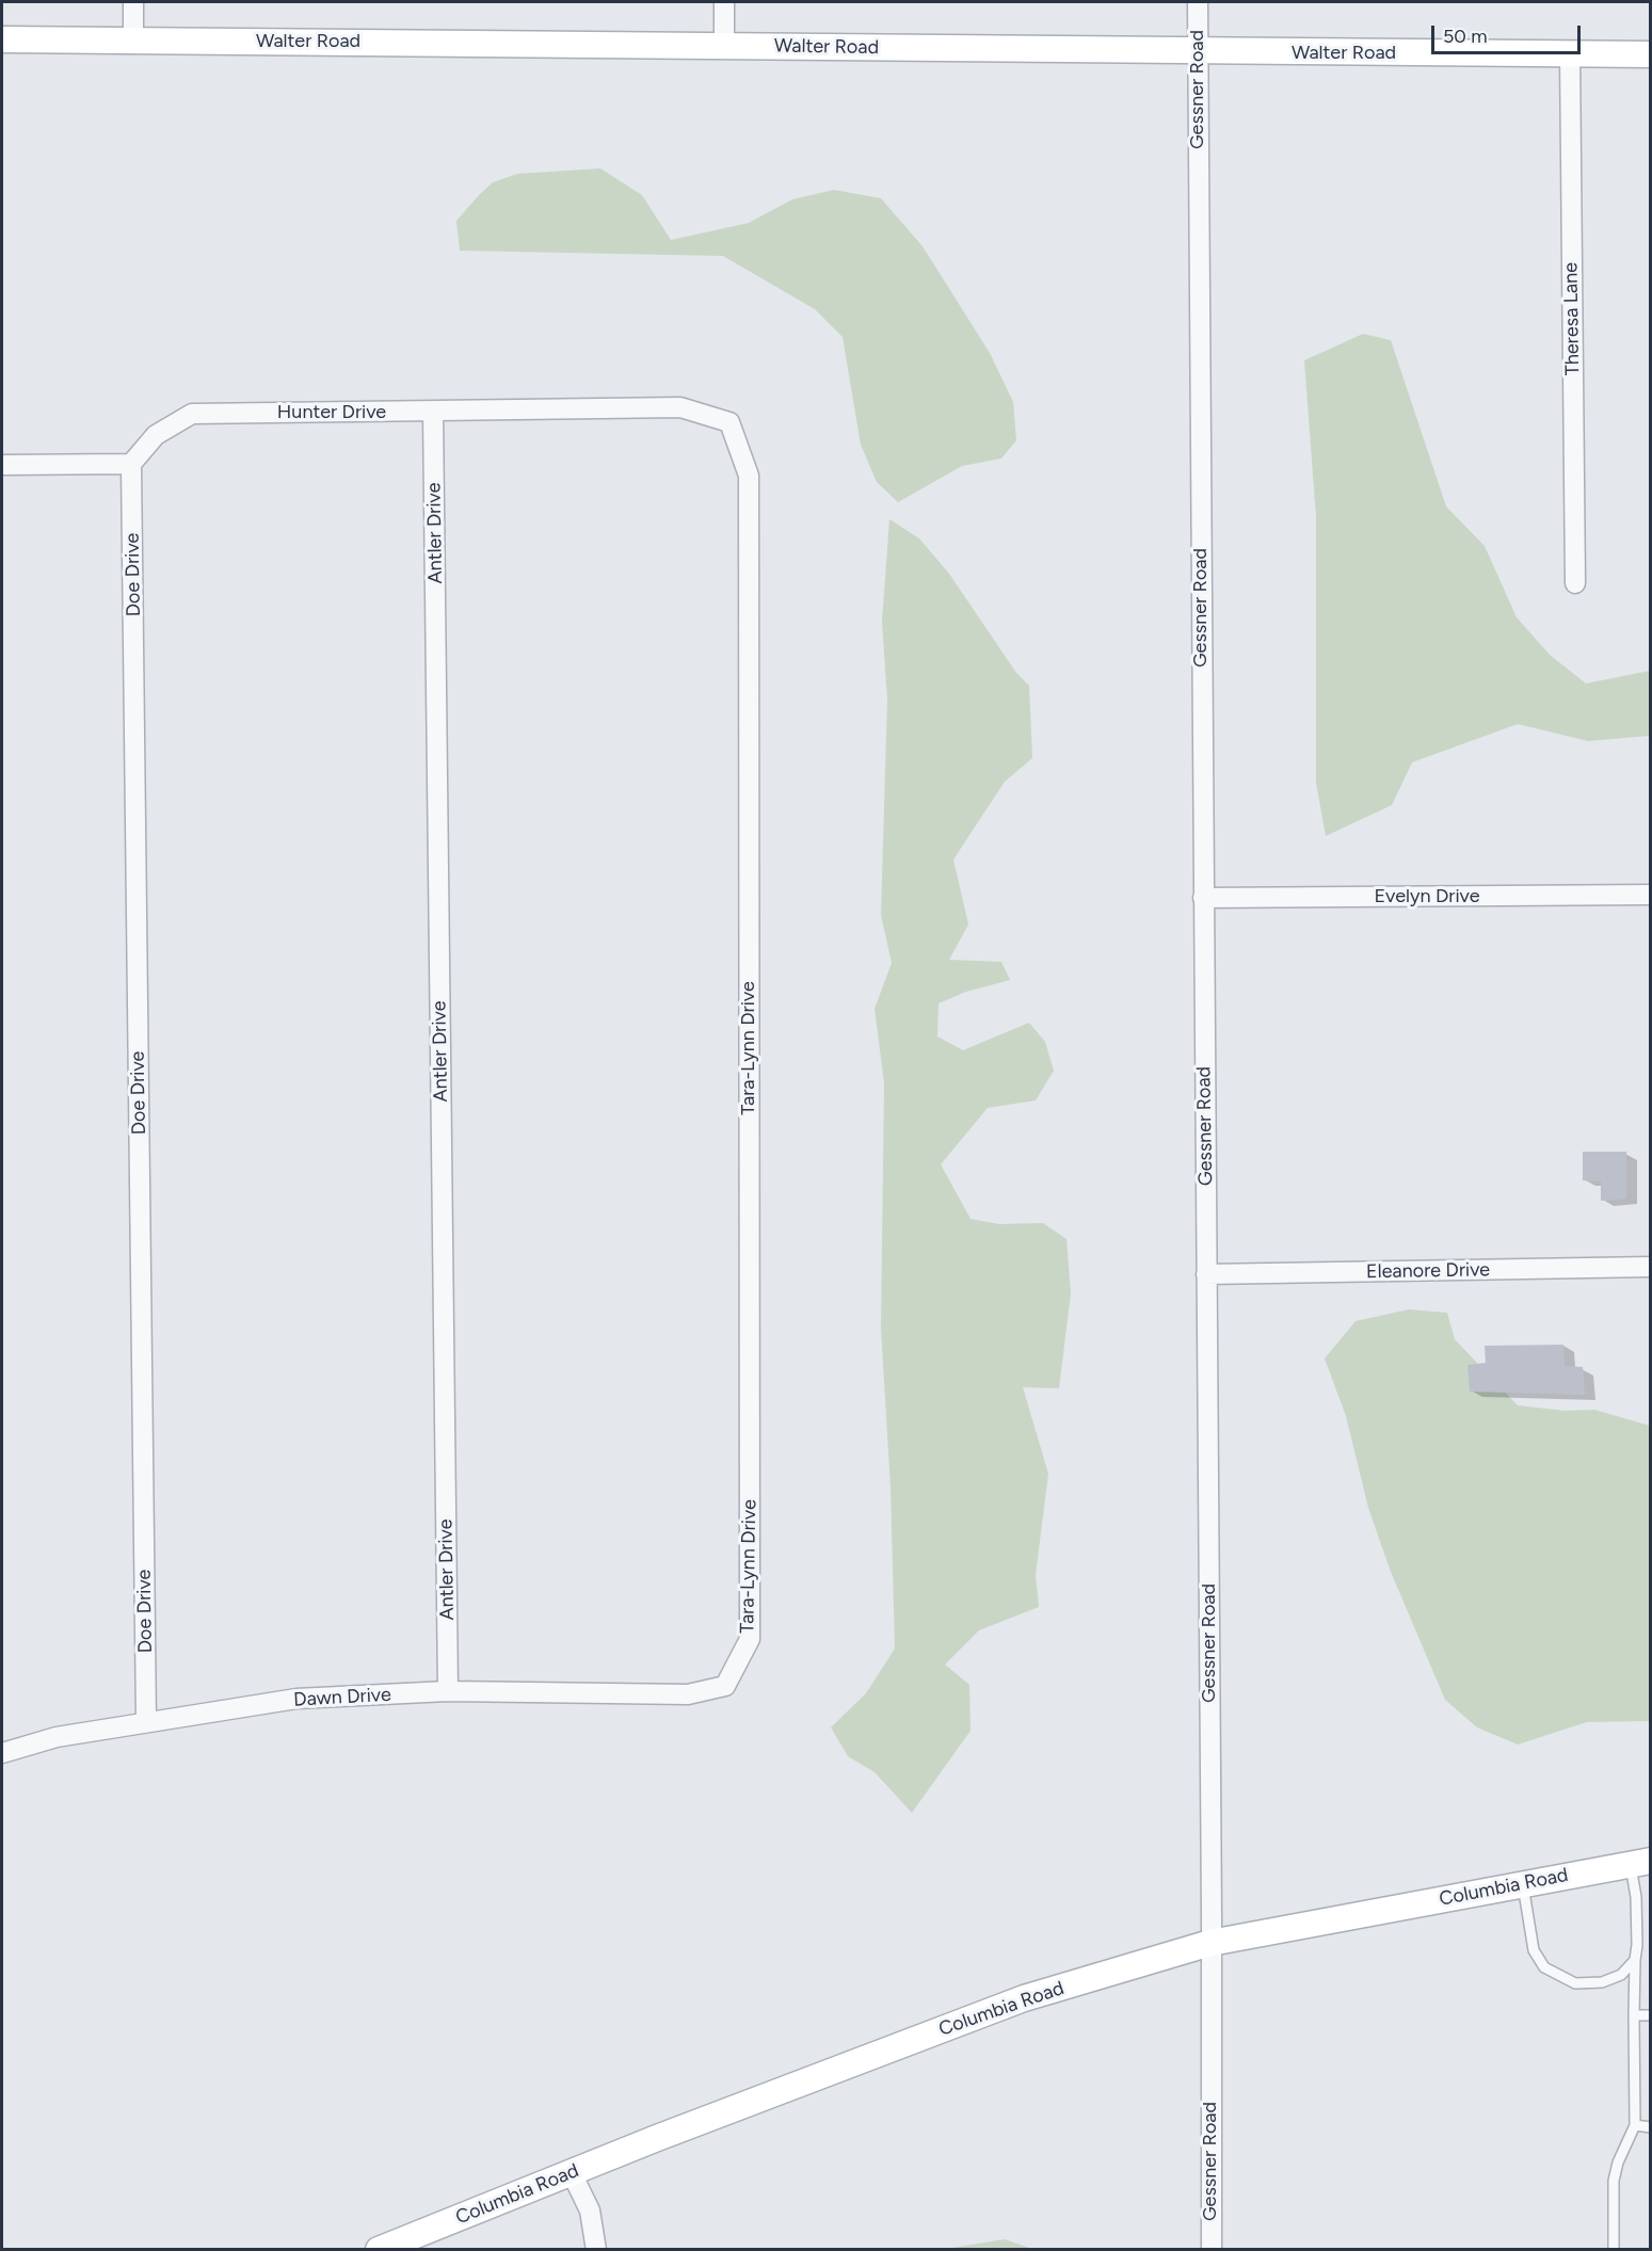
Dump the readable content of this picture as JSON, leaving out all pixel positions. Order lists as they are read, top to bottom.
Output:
{
  "streets": {
    "street": [
      "Walter Road",
      "Gessner Road",
      "Theresa Lane",
      "Hunter Drive",
      "Antler Drive",
      "Doe Drive",
      "Evelyn Drive",
      "Tara-Lynn Drive",
      "Eleanore Drive",
      "Dawn Drive",
      "Columbia Road"
    ]
  },
  "crossings": [
    ["Walter Road", "Gessner Road"],
    ["Walter Road", "Theresa Lane"],
    ["Gessner Road", "Evelyn Drive"],
    ["Gessner Road", "Eleanore Drive"],
    ["Gessner Road", "Columbia Road"],
    ["Hunter Drive", "Antler Drive"],
    ["Hunter Drive", "Doe Drive"],
    ["Hunter Drive", "Tara-Lynn Drive"],
    ["Antler Drive", "Dawn Drive"],
    ["Doe Drive", "Dawn Drive"],
    ["Tara-Lynn Drive", "Dawn Drive"]
  ],
  "scale_bar": "50 m"
}
